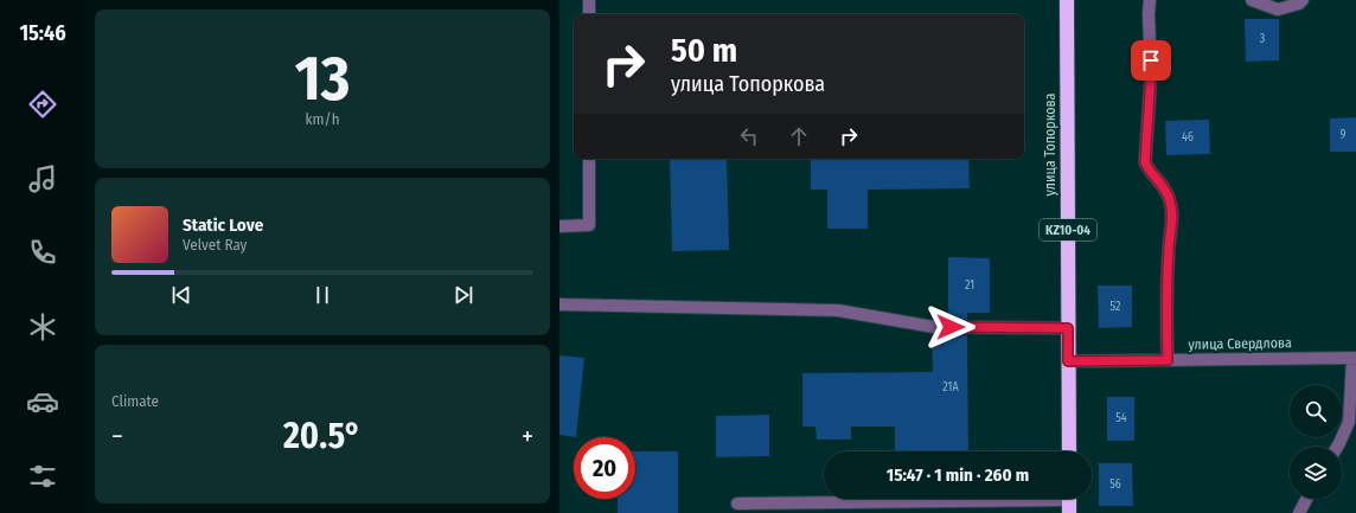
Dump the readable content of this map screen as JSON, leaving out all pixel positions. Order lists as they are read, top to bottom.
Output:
{
  "streets": {
    "highway": ["улица Топоркова", "KZ10-04"],
    "street": ["улица Свердлова"]
  },
  "crossings": [
    ["улица Топоркова", "улица Свердлова"]
  ],
  "house_numbers": [
    "3",
    "9",
    "46",
    "21",
    "52",
    "21А",
    "54",
    "56"
  ],
  "page": {
    "tabs": "15:46",
    "tile": [
      ["13", "km/h"],
      "Climate"
    ],
    "turn": ["50 m", "улица Топоркова"],
    "song": ["Static Love", "Velvet Ray"],
    "heat": ["−", "20.5°", "+"],
    "limit": "20",
    "trip": "15:47 · 1 min · 260 m"
  }
}
